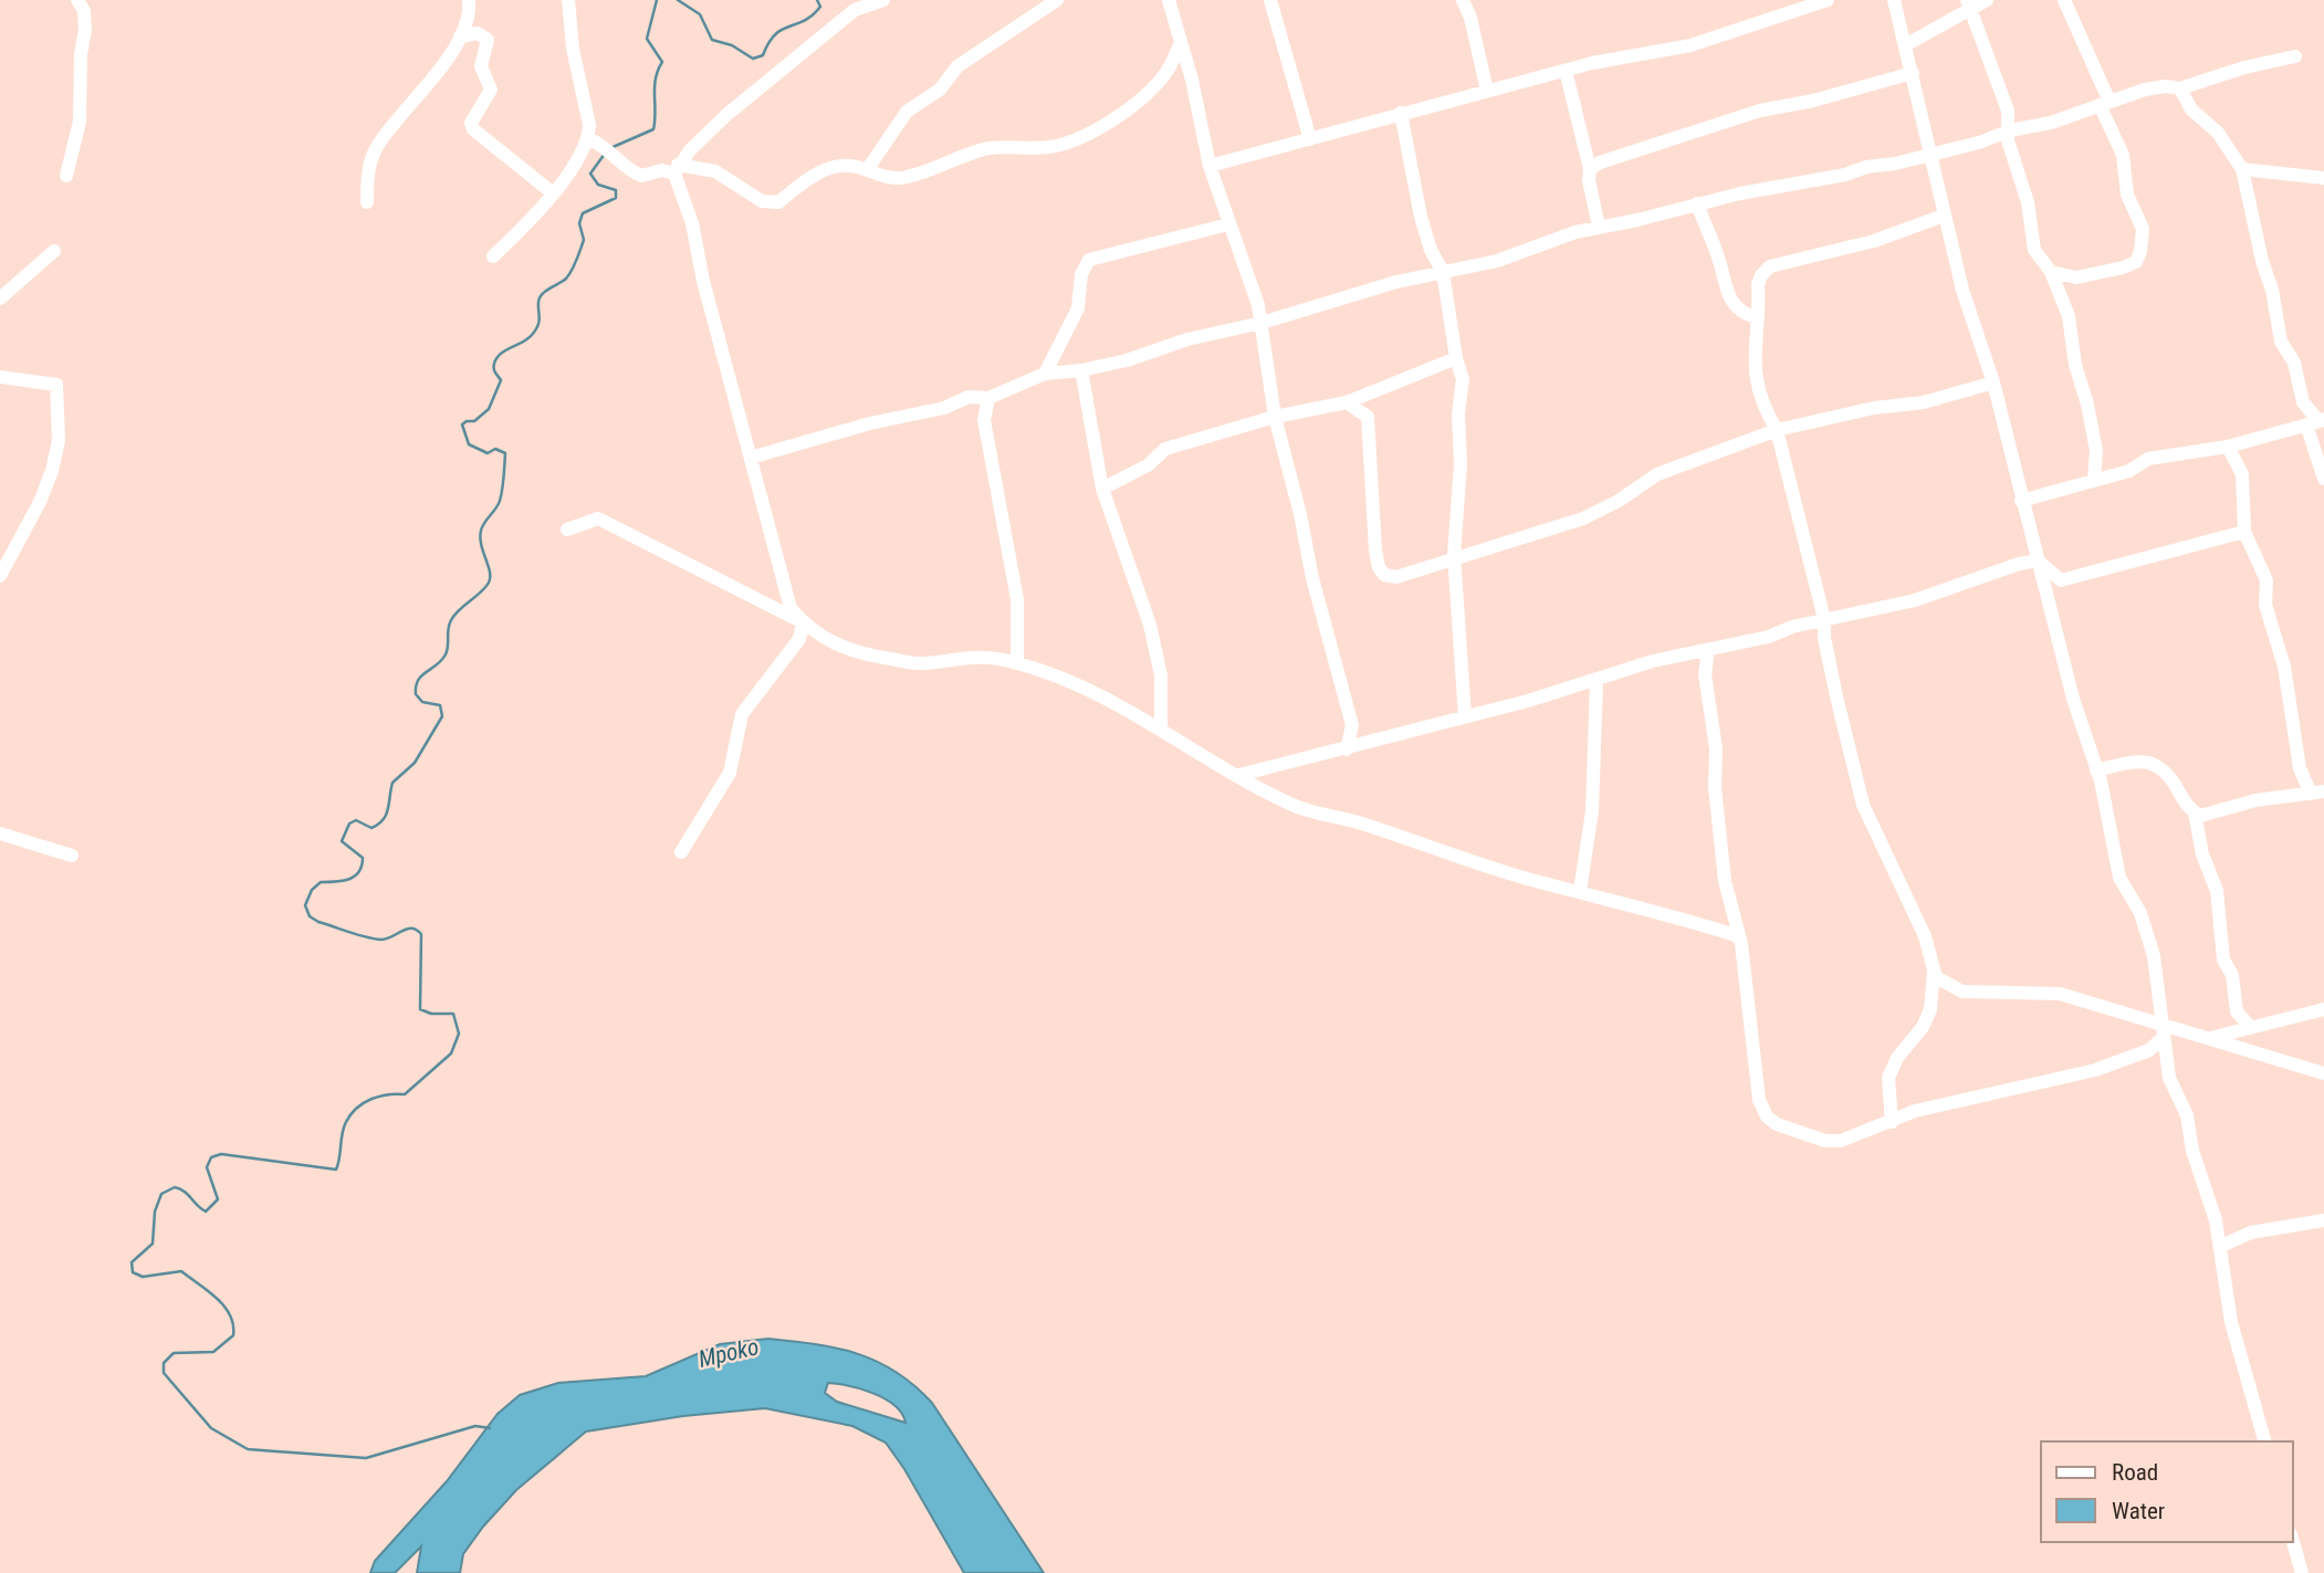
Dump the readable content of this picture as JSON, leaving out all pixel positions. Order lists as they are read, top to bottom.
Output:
{
  "water": ["Mpoko"],
  "legend": ["Road", "Water"]
}
